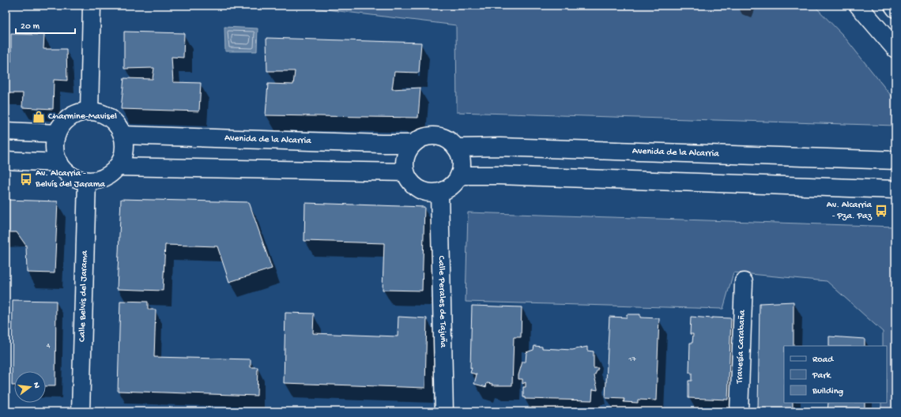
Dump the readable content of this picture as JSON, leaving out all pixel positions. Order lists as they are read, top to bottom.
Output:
{
  "streets": {
    "street": [
      "Avenida de la Alcarria",
      "Calle Belvis del Jarama",
      "Calle Perales de Tajuña",
      "Travesía Carabaña"
    ]
  },
  "crossings": [
    ["Avenida de la Alcarria", "Calle Belvis del Jarama"],
    ["Avenida de la Alcarria", "Calle Perales de Tajuña"]
  ],
  "places": {
    "shop": ["Charmine-Mavisel"],
    "bus stop": ["Av. Alcarria - Belvís del Jarama", "Av. Alcarria - Pza. Paz"]
  },
  "house_numbers": ["4", "17"],
  "legend": ["Road", "Park", "Building"],
  "scale_bar": "20 m",
  "north": "right"
}
